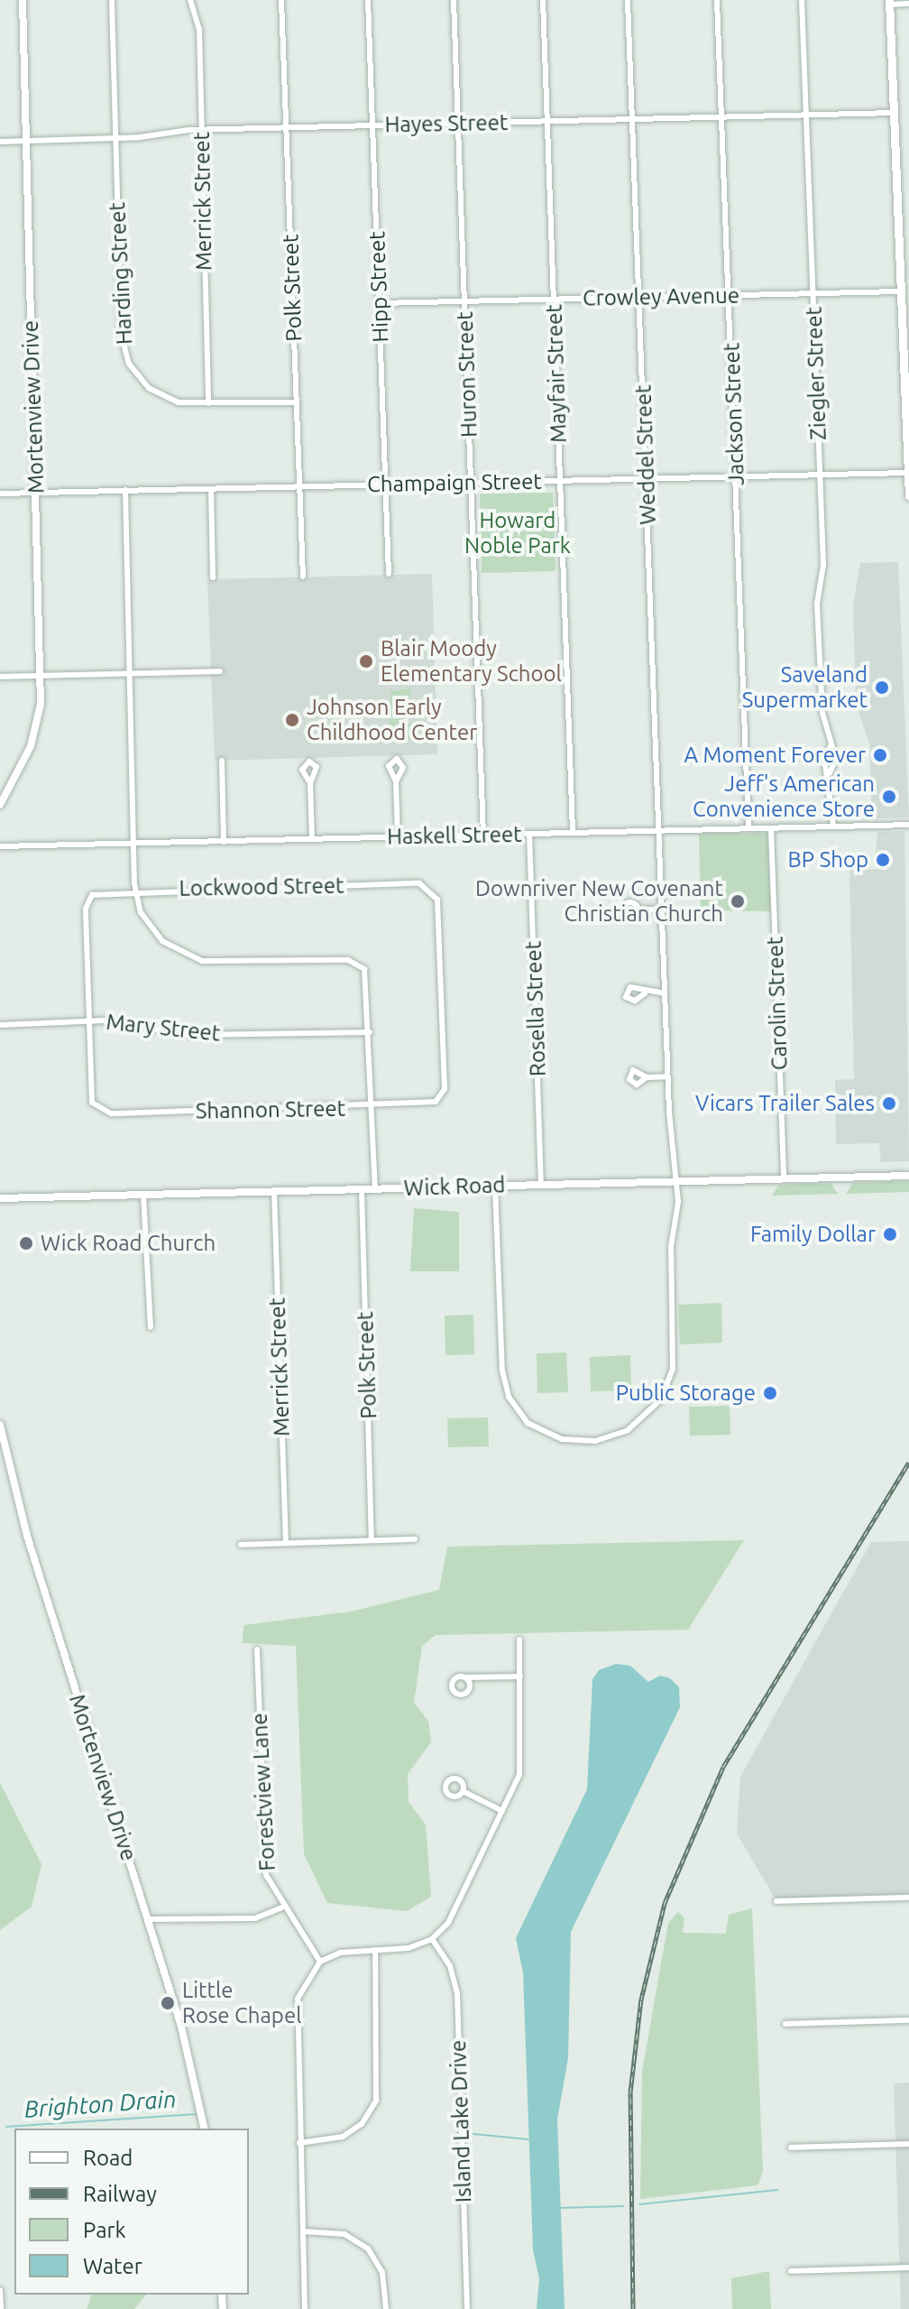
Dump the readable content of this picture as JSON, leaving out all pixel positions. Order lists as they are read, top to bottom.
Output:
{
  "streets": {
    "street": [
      "Hayes Street",
      "Merrick Street",
      "Harding Street",
      "Hipp Street",
      "Polk Street",
      "Crowley Avenue",
      "Mayfair Street",
      "Ziegler Street",
      "Huron Street",
      "Mortenview Drive",
      "Jackson Street",
      "Weddel Street",
      "Champaign Street",
      "Haskell Street",
      "Lockwood Street",
      "Carolin Street",
      "Rosella Street",
      "Mary Street",
      "Shannon Street",
      "Wick Road",
      "Forestview Lane",
      "Island Lake Drive"
    ]
  },
  "crossings": [
    ["Hayes Street", "Merrick Street"],
    ["Hayes Street", "Harding Street"],
    ["Hayes Street", "Hipp Street"],
    ["Hayes Street", "Polk Street"],
    ["Hayes Street", "Mayfair Street"],
    ["Hayes Street", "Ziegler Street"],
    ["Hayes Street", "Huron Street"],
    ["Hayes Street", "Mortenview Drive"],
    ["Hayes Street", "Jackson Street"],
    ["Hayes Street", "Weddel Street"],
    ["Merrick Street", "Harding Street"],
    ["Merrick Street", "Wick Road"],
    ["Harding Street", "Polk Street"],
    ["Hipp Street", "Crowley Avenue"],
    ["Hipp Street", "Champaign Street"],
    ["Polk Street", "Champaign Street"],
    ["Polk Street", "Wick Road"],
    ["Crowley Avenue", "Mayfair Street"],
    ["Crowley Avenue", "Ziegler Street"],
    ["Crowley Avenue", "Huron Street"],
    ["Crowley Avenue", "Jackson Street"],
    ["Crowley Avenue", "Weddel Street"],
    ["Mayfair Street", "Champaign Street"],
    ["Mayfair Street", "Haskell Street"],
    ["Ziegler Street", "Champaign Street"],
    ["Ziegler Street", "Haskell Street"],
    ["Huron Street", "Champaign Street"],
    ["Huron Street", "Haskell Street"],
    ["Mortenview Drive", "Champaign Street"],
    ["Jackson Street", "Champaign Street"],
    ["Jackson Street", "Haskell Street"],
    ["Weddel Street", "Champaign Street"],
    ["Weddel Street", "Haskell Street"],
    ["Weddel Street", "Wick Road"],
    ["Haskell Street", "Carolin Street"],
    ["Haskell Street", "Rosella Street"],
    ["Lockwood Street", "Mary Street"],
    ["Lockwood Street", "Shannon Street"],
    ["Carolin Street", "Wick Road"],
    ["Rosella Street", "Wick Road"],
    ["Mary Street", "Shannon Street"]
  ],
  "water": ["Brighton Drain"],
  "parks": ["Howard Noble Park"],
  "places": [
    "Blair Moody Elementary School",
    "Saveland Supermarket",
    "Johnson Early Childhood Center",
    "A Moment Forever",
    "Jeff's American Convenience Store",
    "BP Shop",
    "Downriver New Covenant Christian Church",
    "Vicars Trailer Sales",
    "Family Dollar",
    "Wick Road Church",
    "Public Storage",
    "Little Rose Chapel"
  ],
  "legend": [
    "Road",
    "Railway",
    "Park",
    "Water"
  ]
}
